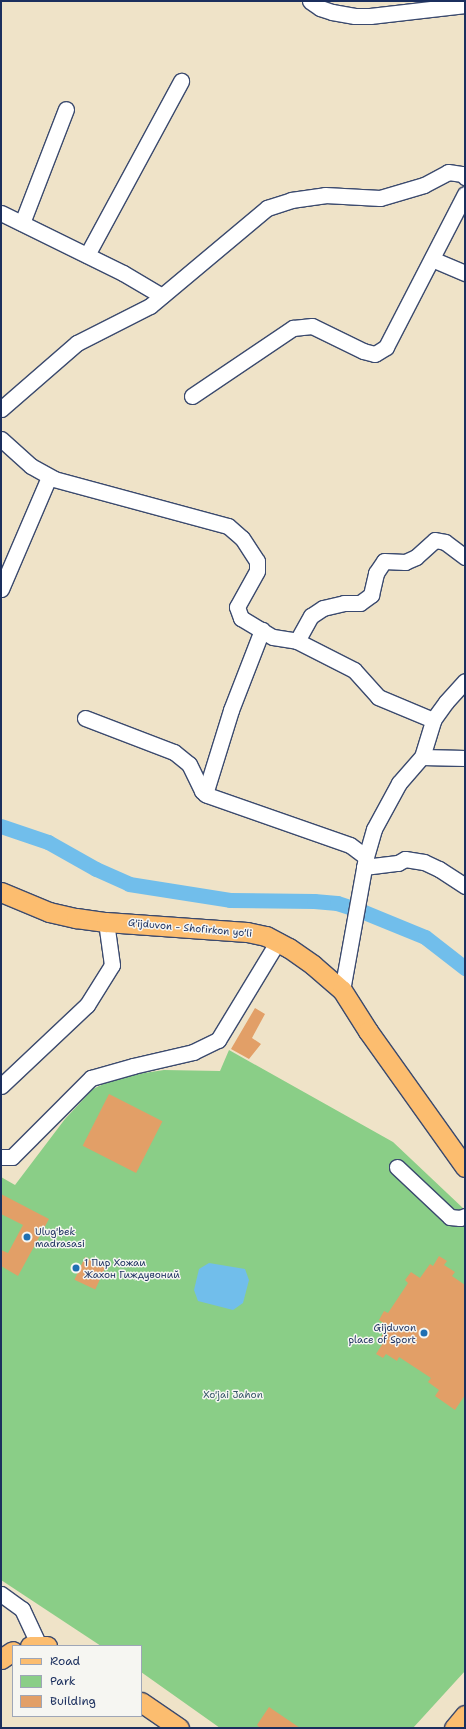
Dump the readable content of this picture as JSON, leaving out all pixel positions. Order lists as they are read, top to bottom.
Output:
{
  "streets": {
    "main road": ["G'ijduvon - Shofirkon yo'li"]
  },
  "parks": ["Xo'jai Jahon"],
  "places": ["Ulug'bek madrasasi", "1 Пир Хожаи Жахон Гиждувоний", "Gijduvon place of Sport"],
  "legend": ["Road", "Park", "Building"]
}
